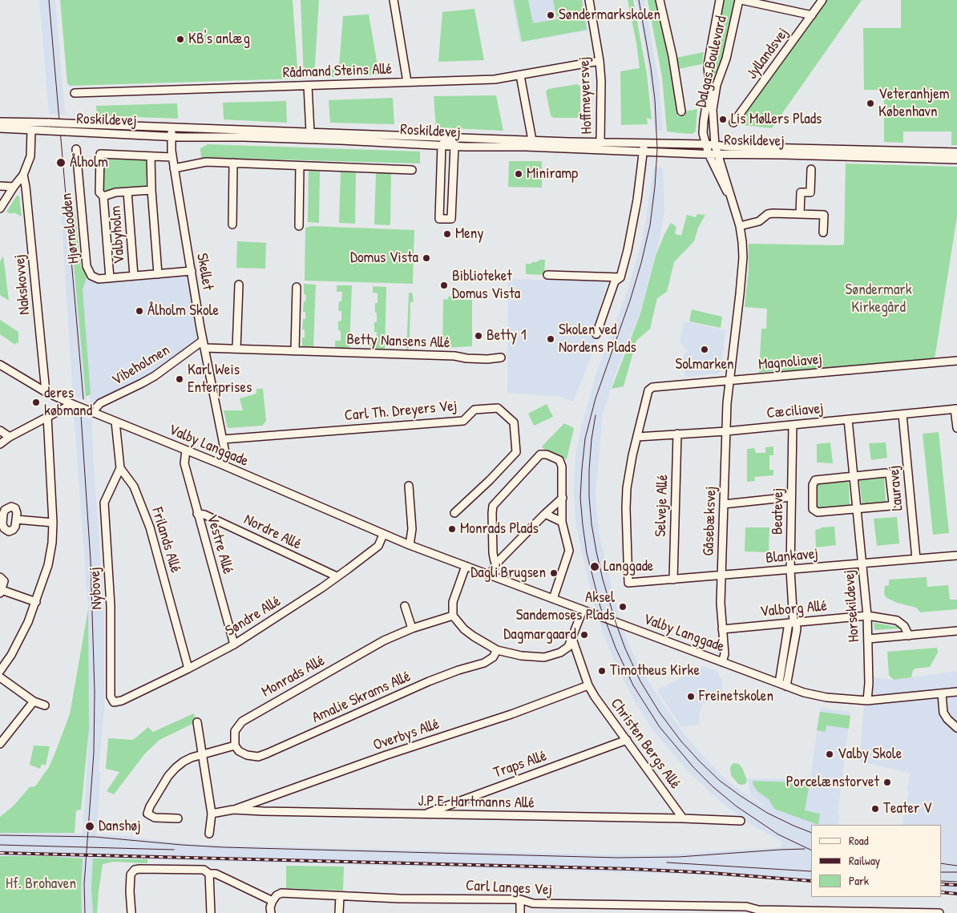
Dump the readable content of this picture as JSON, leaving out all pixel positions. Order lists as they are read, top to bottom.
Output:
{
  "streets": {
    "street": [
      "Jyllandsvej",
      "Dalgas Boulevard",
      "Rådmand Steins Allé",
      "Hoffmeyersvej",
      "Roskildevej",
      "Hjørnelodden",
      "Valbyholm",
      "Skellet",
      "Nakskovvej",
      "Betty Nansens Allé",
      "Magnoliavej",
      "Vibeholmen",
      "Carl Th. Dreyers Vej",
      "Cæciliavej",
      "Valby Langgade",
      "Lauravej",
      "Selveje Allé",
      "Beatevej",
      "Gåsebæksvej",
      "Nordre Allé",
      "Frilands Allé",
      "Vestre Allé",
      "Blankavej",
      "Nybovej",
      "Horsekildevej",
      "Valborg Allé",
      "Søndre Allé",
      "Monrads Allé",
      "Amalie Skrams Allé",
      "Overbys Allé",
      "Christen Bergs Allé",
      "Traps Allé",
      "J.P.E. Hartmanns Allé",
      "Carl Langes Vej"
    ]
  },
  "crossings": [
    ["Dalgas Boulevard", "Roskildevej"],
    ["Dalgas Boulevard", "Gåsebæksvej"],
    ["Rådmand Steins Allé", "Hoffmeyersvej"],
    ["Hoffmeyersvej", "Roskildevej"],
    ["Roskildevej", "Skellet"],
    ["Hjørnelodden", "Valbyholm"],
    ["Hjørnelodden", "Skellet"],
    ["Valbyholm", "Skellet"],
    ["Skellet", "Betty Nansens Allé"],
    ["Skellet", "Vibeholmen"],
    ["Skellet", "Carl Th. Dreyers Vej"],
    ["Skellet", "Valby Langgade"],
    ["Nakskovvej", "Valby Langgade"],
    ["Betty Nansens Allé", "Vibeholmen"],
    ["Magnoliavej", "Cæciliavej"],
    ["Magnoliavej", "Gåsebæksvej"],
    ["Magnoliavej", "Blankavej"],
    ["Vibeholmen", "Valby Langgade"],
    ["Cæciliavej", "Lauravej"],
    ["Cæciliavej", "Selveje Allé"],
    ["Cæciliavej", "Beatevej"],
    ["Cæciliavej", "Gåsebæksvej"],
    ["Cæciliavej", "Blankavej"],
    ["Cæciliavej", "Horsekildevej"],
    ["Valby Langgade", "Beatevej"],
    ["Valby Langgade", "Gåsebæksvej"],
    ["Valby Langgade", "Vestre Allé"],
    ["Valby Langgade", "Horsekildevej"],
    ["Valby Langgade", "Søndre Allé"],
    ["Lauravej", "Blankavej"],
    ["Selveje Allé", "Blankavej"],
    ["Beatevej", "Blankavej"],
    ["Beatevej", "Valborg Allé"],
    ["Gåsebæksvej", "Blankavej"],
    ["Gåsebæksvej", "Valborg Allé"],
    ["Nordre Allé", "Vestre Allé"],
    ["Nordre Allé", "Søndre Allé"],
    ["Frilands Allé", "Nybovej"],
    ["Frilands Allé", "Søndre Allé"],
    ["Vestre Allé", "Søndre Allé"],
    ["Blankavej", "Horsekildevej"],
    ["Nybovej", "Søndre Allé"],
    ["Horsekildevej", "Valborg Allé"],
    ["Monrads Allé", "Amalie Skrams Allé"],
    ["Overbys Allé", "Christen Bergs Allé"],
    ["Overbys Allé", "J.P.E. Hartmanns Allé"],
    ["Christen Bergs Allé", "Traps Allé"],
    ["Christen Bergs Allé", "J.P.E. Hartmanns Allé"],
    ["Traps Allé", "J.P.E. Hartmanns Allé"]
  ],
  "parks": ["Søndermark Kirkegård", "Hf. Brohaven"],
  "places": [
    "Søndermarkskolen",
    "KB's anlæg",
    "Veteranhjem København",
    "Lis Møllers Plads",
    "Ålholm",
    "Miniramp",
    "Meny",
    "Domus Vista",
    "Biblioteket Domus Vista",
    "Ålholm Skole",
    "Betty 1",
    "Skolen ved Nordens Plads",
    "Solmarken",
    "Karl Weis Enterprises",
    "deres købmand",
    "Monrads Plads",
    "Langgade",
    "Dagli'Brugsen",
    "Aksel Sandemoses Plads",
    "Dagmargaard",
    "Timotheus Kirke",
    "Freinetskolen",
    "Valby Skole",
    "Porcelænstorvet",
    "Teater V",
    "Danshøj"
  ],
  "legend": ["Road", "Railway", "Park"]
}
